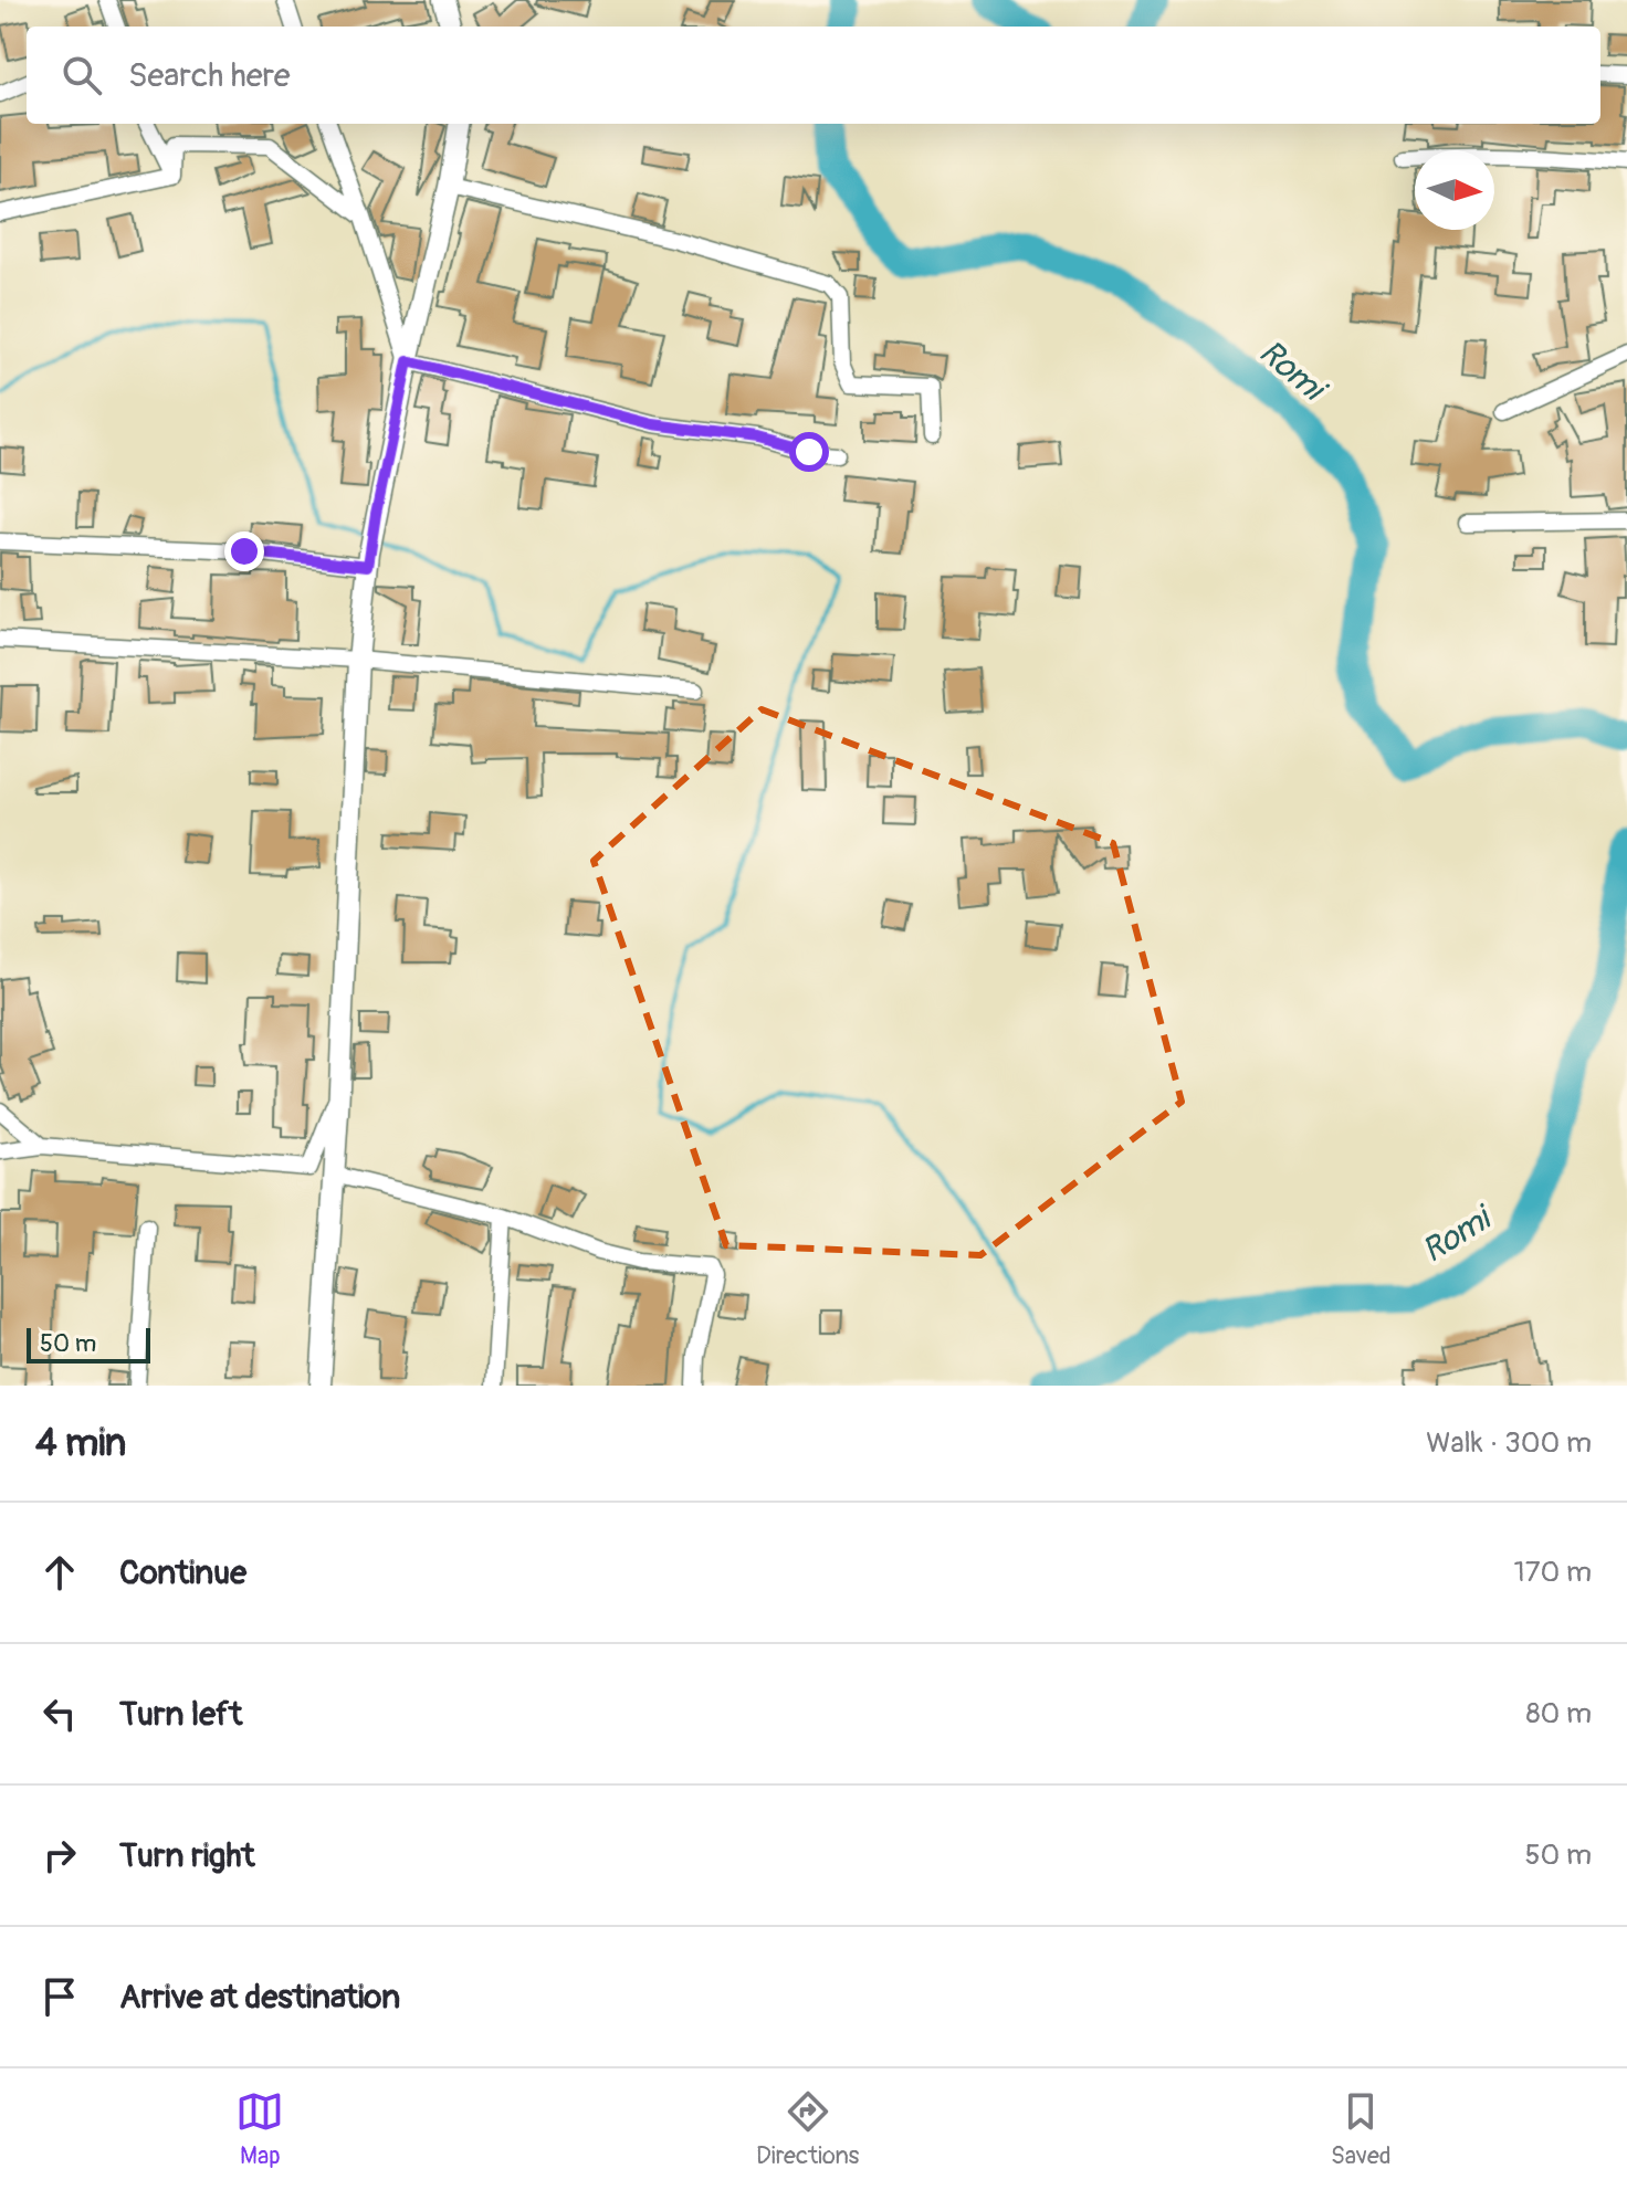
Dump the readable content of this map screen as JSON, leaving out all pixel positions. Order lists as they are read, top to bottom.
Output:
{
  "water": ["Romi"],
  "scale_bar": "50 m",
  "north": "right",
  "page": {
    "search": "Search here",
    "scale": "50 m",
    "heading": ["4 min", "Walk · 300 m"],
    "list": [
      ["Continue", "170 m"],
      ["Turn left", "80 m"],
      ["Turn right", "50 m"],
      "Arrive at destination"
    ],
    "nav": ["Map", "Directions", "Saved"]
  }
}
